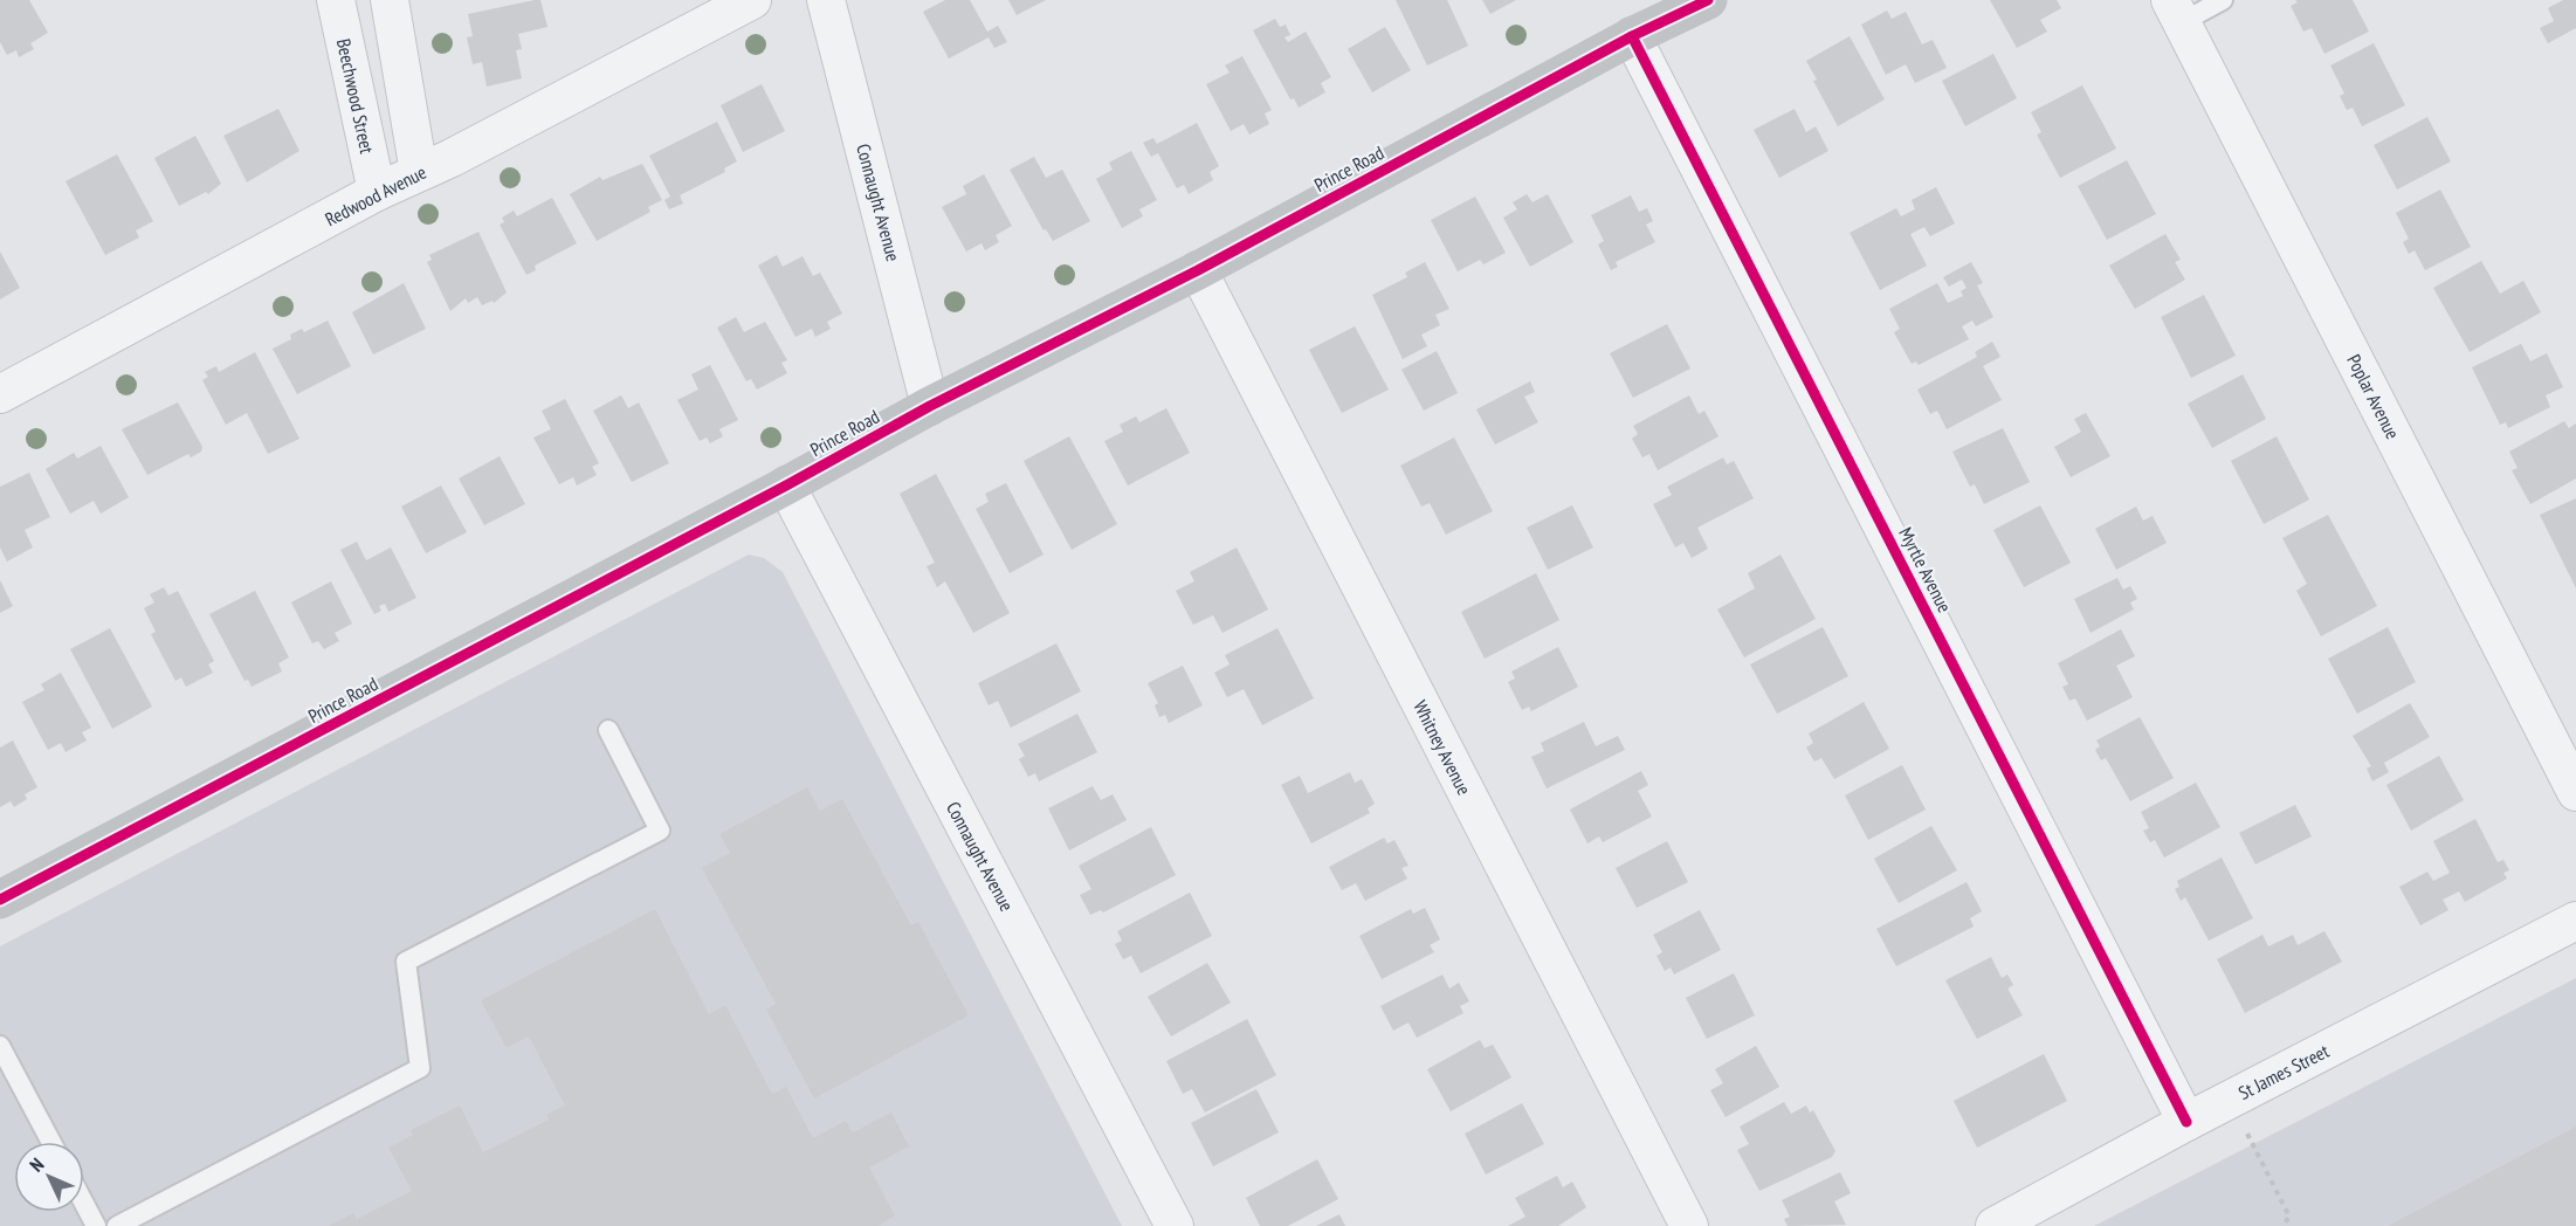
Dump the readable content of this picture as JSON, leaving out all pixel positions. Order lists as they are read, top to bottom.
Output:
{
  "streets": {
    "street": [
      "Beechwood Street",
      "Prince Road",
      "Redwood Avenue",
      "Connaught Avenue",
      "Poplar Avenue",
      "Myrtle Avenue",
      "Whitney Avenue",
      "St James Street"
    ]
  },
  "crossings": [
    ["Beechwood Street", "Redwood Avenue"],
    ["Prince Road", "Connaught Avenue"],
    ["Prince Road", "Myrtle Avenue"],
    ["Prince Road", "Whitney Avenue"],
    ["Myrtle Avenue", "St James Street"]
  ],
  "north": "top left"
}
